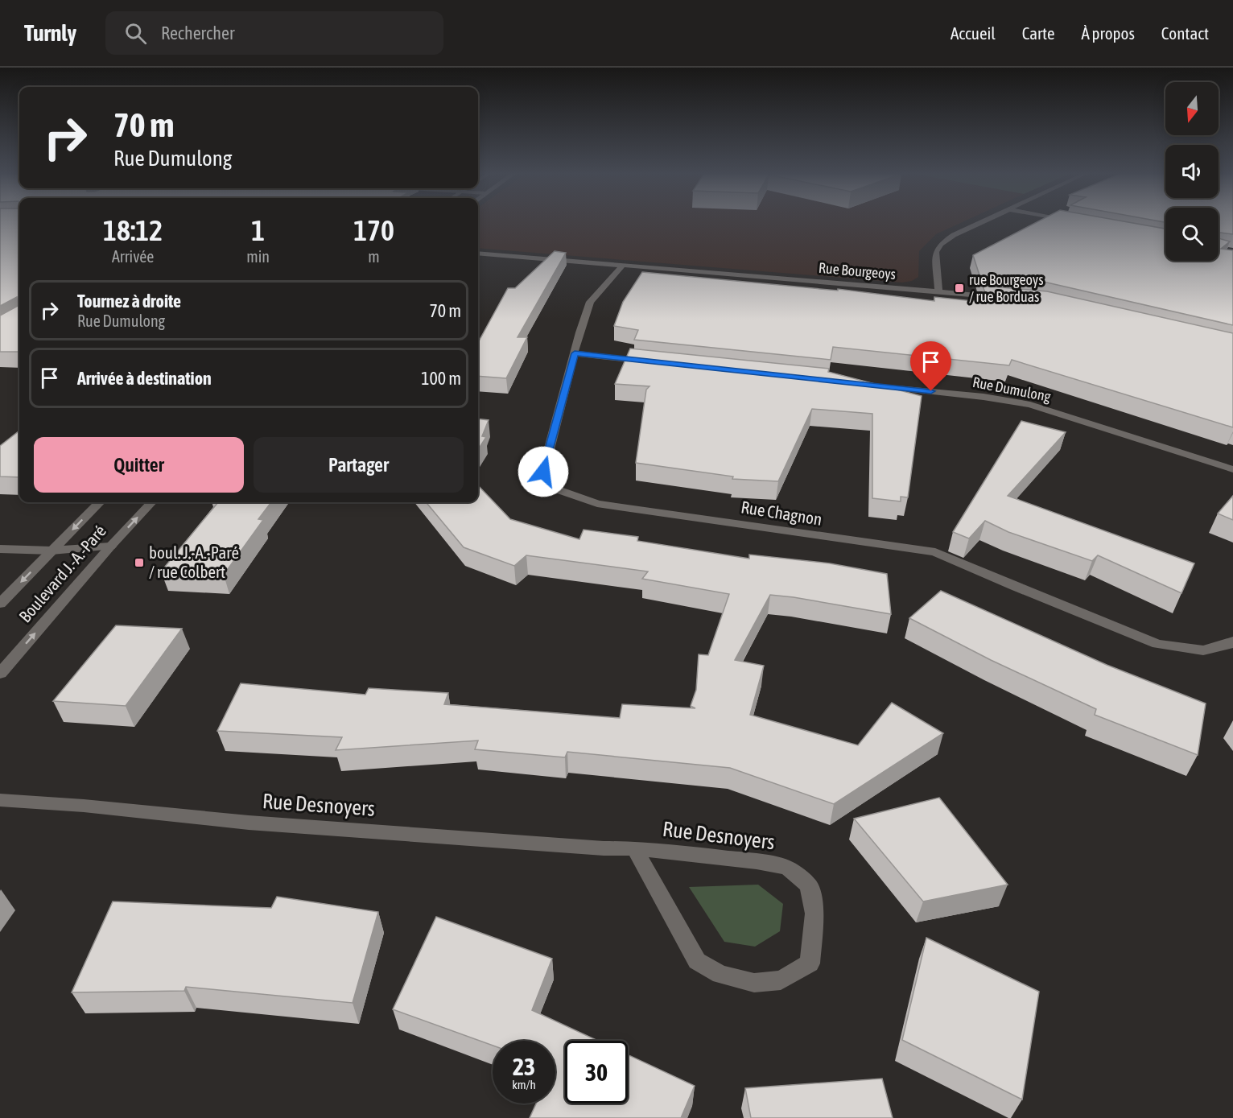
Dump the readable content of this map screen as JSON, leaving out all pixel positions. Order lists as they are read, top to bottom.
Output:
{
  "streets": {
    "street": [
      "Rue Bourgeoys",
      "Rue Dumulong",
      "Rue Chagnon",
      "Boulevard J.-A.-Paré",
      "Rue Desnoyers"
    ]
  },
  "crossings": [
    ["Rue Bourgeoys", "Rue Chagnon"]
  ],
  "places": {
    "transit": ["rue Bourgeoys / rue Borduas", "boul. J.-A.-Paré / rue Colbert"]
  },
  "north": "bottom",
  "page": {
    "header": "Turnly",
    "search": "Rechercher",
    "nav": [
      "Accueil",
      "Carte",
      "À propos",
      "Contact"
    ],
    "turn": ["70 m", "Rue Dumulong"],
    "eta": [
      "18:12",
      "Arrivée",
      "1",
      "min",
      "170",
      "m"
    ],
    "list": [
      {
        "name": "Tournez à droite",
        "note": "Rue Dumulong",
        "value": "70 m"
      },
      {
        "name": "Arrivée à destination",
        "value": "100 m"
      }
    ],
    "buttons": ["Quitter", "Partager"],
    "speed": "23 km/h",
    "limit": "30"
  }
}
